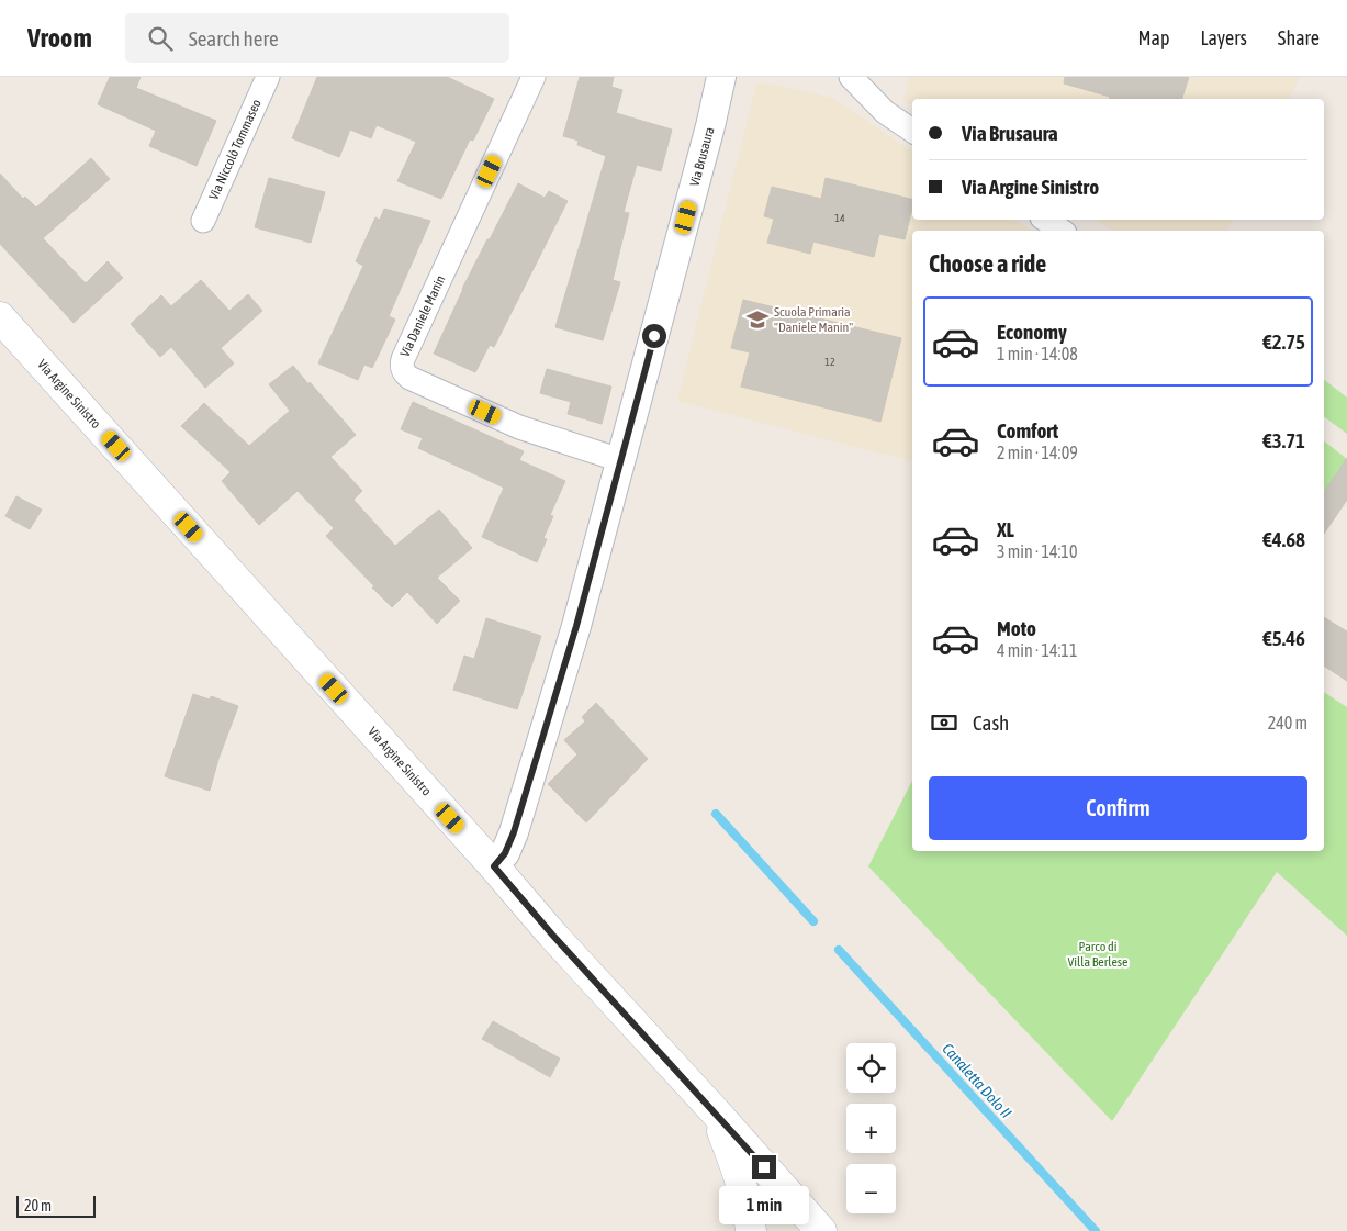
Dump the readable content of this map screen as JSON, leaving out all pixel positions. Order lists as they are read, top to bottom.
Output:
{
  "streets": {
    "main road": ["Via Argine Sinistro"],
    "street": ["Via Niccolò Tommaseo", "Via Brusaura", "Via Daniele Manin"]
  },
  "crossings": [
    ["Via Brusaura", "Via Daniele Manin"],
    ["Via Brusaura", "Via Argine Sinistro"]
  ],
  "water": ["Canaletta Dolo II"],
  "parks": ["Parco di Villa Berlese"],
  "places": {
    "school or university": ["Scuola Primaria \"Daniele Manin\""]
  },
  "house_numbers": ["14", "12"],
  "scale_bar": "20 m",
  "page": {
    "header": "Vroom",
    "search": "Search here",
    "nav": ["Map", "Layers", "Share"],
    "banner": ["Via Brusaura", "Via Argine Sinistro"],
    "heading": "Choose a ride",
    "list": [
      {
        "name": "Economy",
        "note": "1 min · 14:08",
        "value": "€2.75"
      },
      {
        "name": "Comfort",
        "note": "2 min · 14:09",
        "value": "€3.71"
      },
      {
        "name": "XL",
        "note": "3 min · 14:10",
        "value": "€4.68"
      },
      {
        "name": "Moto",
        "note": "4 min · 14:11",
        "value": "€5.46"
      }
    ],
    "pay": ["Cash", "240 m"],
    "buttons": "Confirm",
    "map_buttons": ["+", "−"],
    "bubble": "1 min",
    "scale": "20 m"
  }
}
